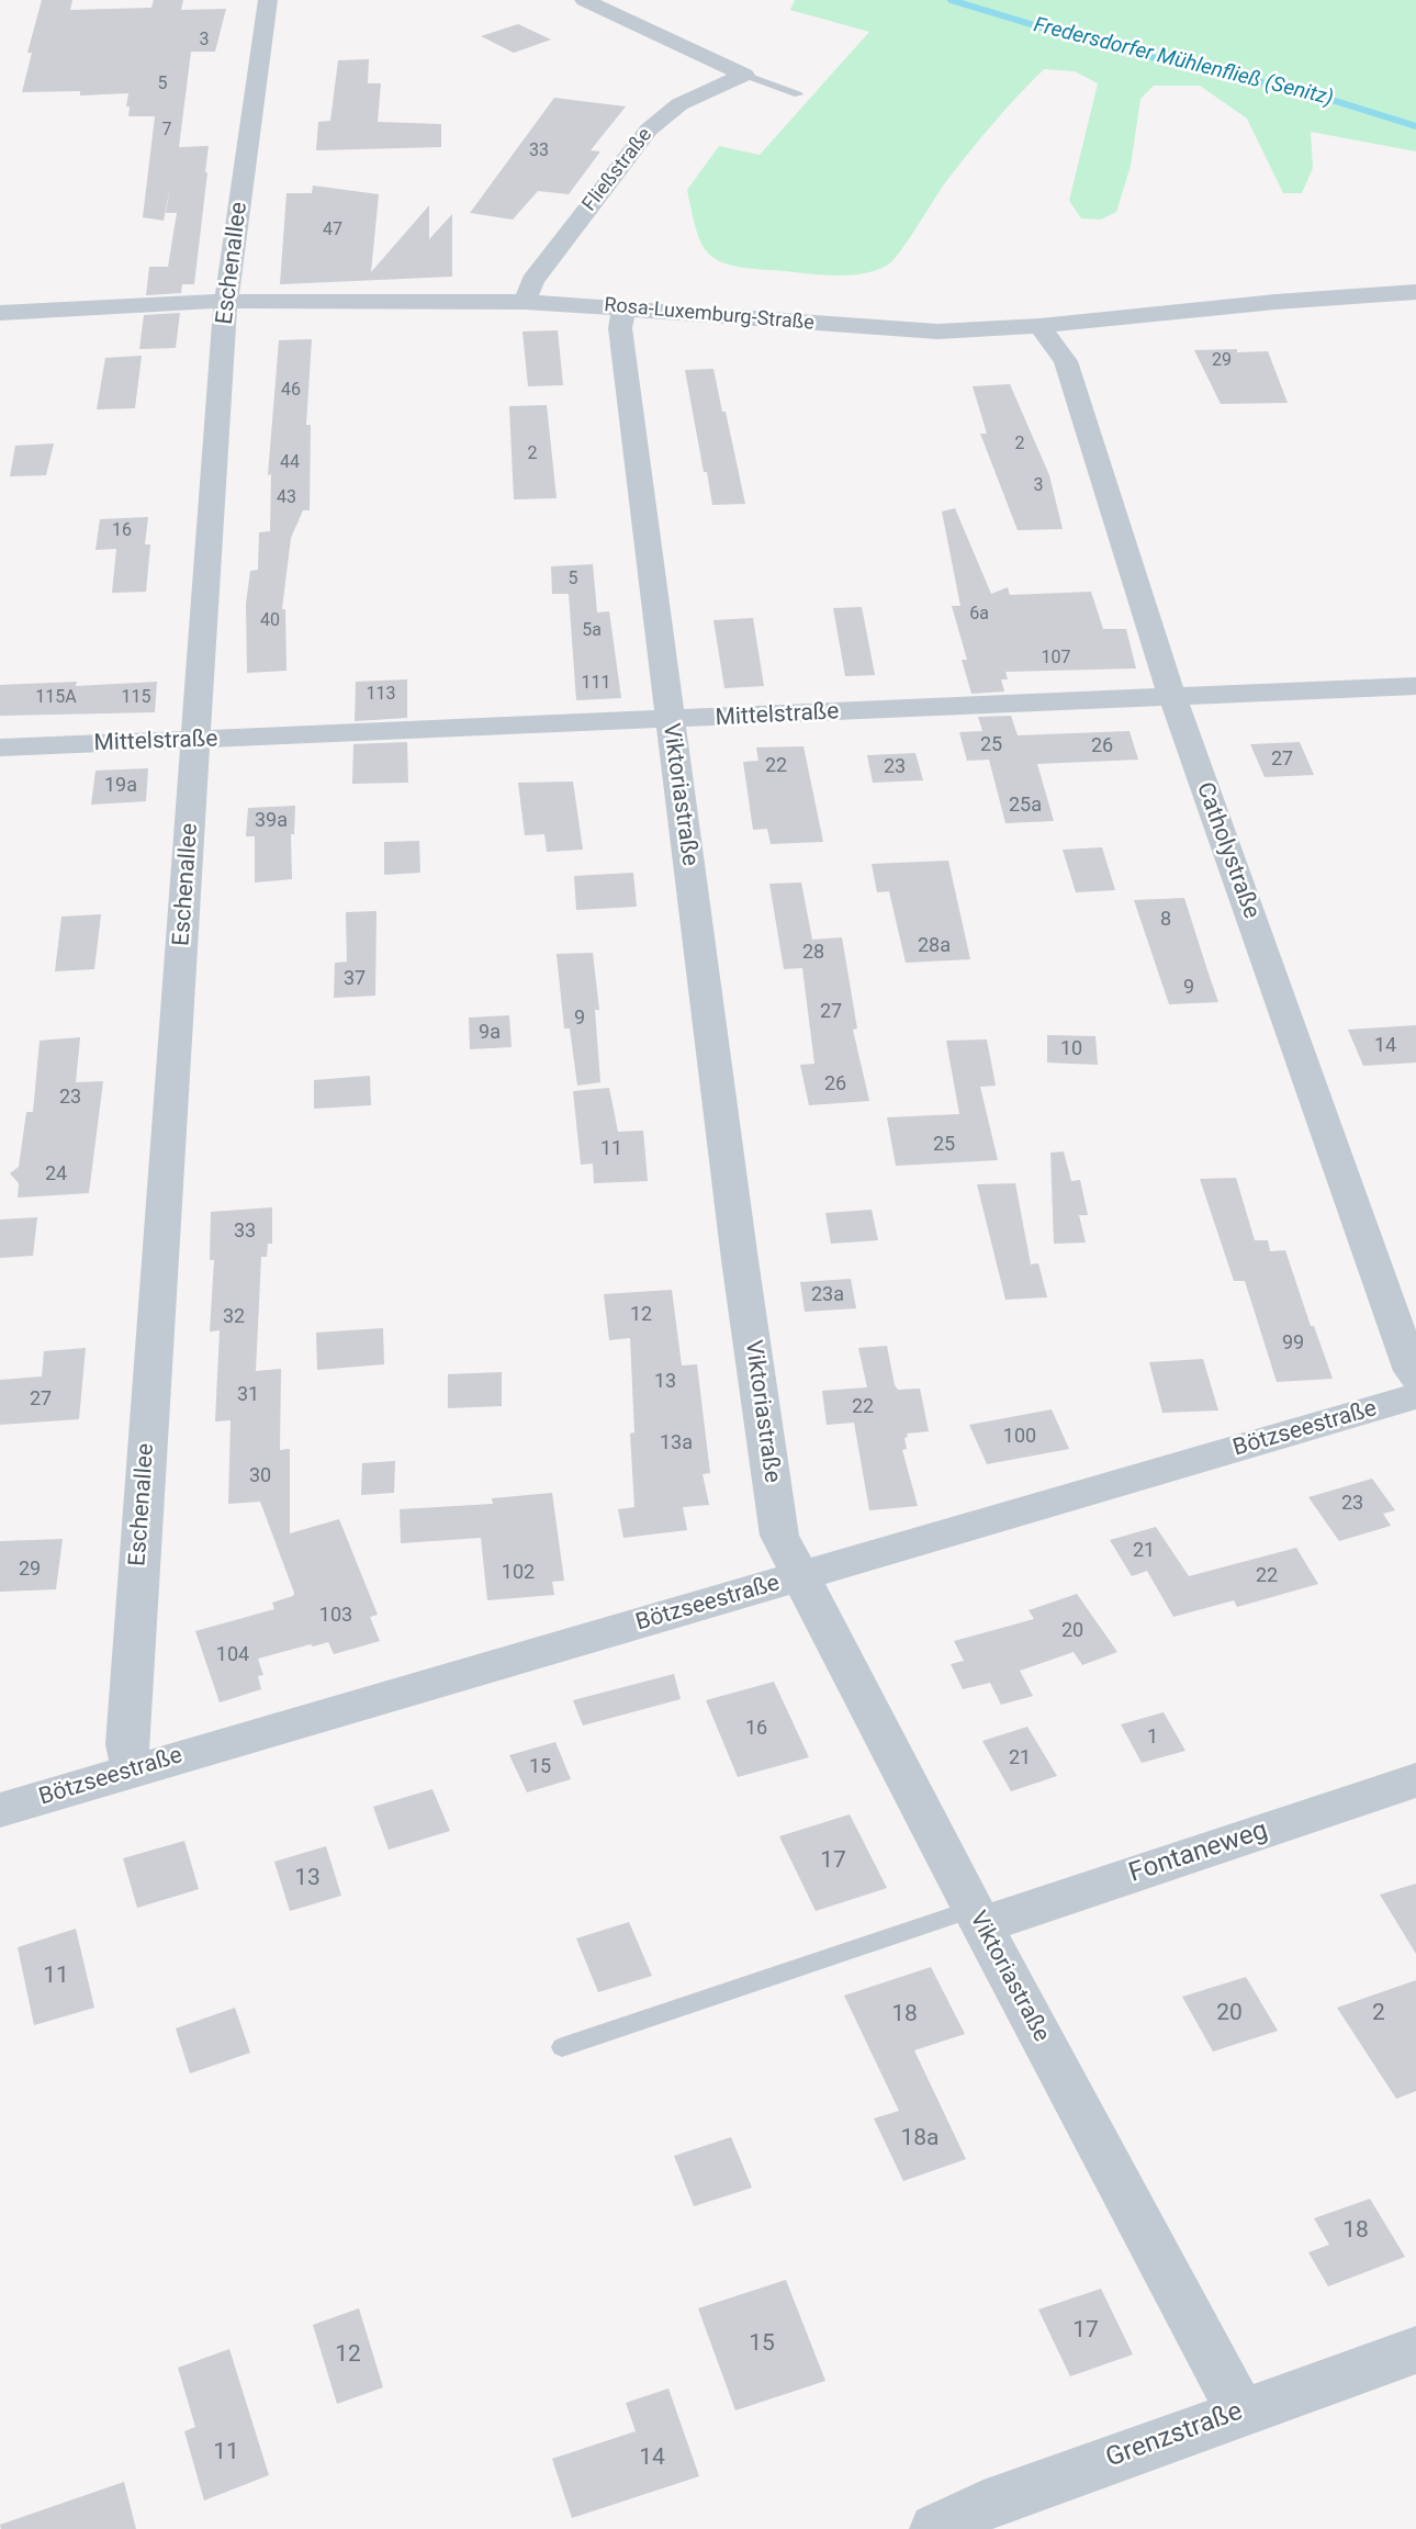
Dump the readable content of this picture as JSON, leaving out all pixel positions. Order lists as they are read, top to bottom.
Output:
{
  "streets": {
    "street": [
      "Fließstraße",
      "Eschenallee",
      "Rosa-Luxemburg-Straße",
      "Mittelstraße",
      "Viktoriastraße",
      "Catholystraße",
      "Bötzseestraße",
      "Fontaneweg",
      "Grenzstraße"
    ]
  },
  "crossings": [
    ["Fließstraße", "Rosa-Luxemburg-Straße"],
    ["Eschenallee", "Rosa-Luxemburg-Straße"],
    ["Eschenallee", "Mittelstraße"],
    ["Eschenallee", "Bötzseestraße"],
    ["Rosa-Luxemburg-Straße", "Viktoriastraße"],
    ["Rosa-Luxemburg-Straße", "Catholystraße"],
    ["Mittelstraße", "Viktoriastraße"],
    ["Mittelstraße", "Catholystraße"],
    ["Viktoriastraße", "Bötzseestraße"],
    ["Viktoriastraße", "Fontaneweg"],
    ["Viktoriastraße", "Grenzstraße"]
  ],
  "water": ["Fredersdorfer Mühlenfließ (Senitz)"],
  "house_numbers": [
    "3",
    "5",
    "7",
    "33",
    "47",
    "29",
    "46",
    "2",
    "2",
    "44",
    "3",
    "43",
    "16",
    "5",
    "6a",
    "40",
    "5a",
    "107",
    "111",
    "113",
    "115A",
    "115",
    "25",
    "26",
    "27",
    "22",
    "23",
    "19a",
    "25a",
    "39a",
    "8",
    "28a",
    "28",
    "37",
    "9",
    "27",
    "9",
    "9a",
    "14",
    "10",
    "26",
    "23",
    "25",
    "11",
    "24",
    "33",
    "23a",
    "12",
    "32",
    "99",
    "13",
    "31",
    "27",
    "22",
    "100",
    "13a",
    "30",
    "23",
    "21",
    "29",
    "102",
    "22",
    "103",
    "20",
    "104",
    "16",
    "1",
    "21",
    "15",
    "17",
    "13",
    "11",
    "20",
    "2",
    "18",
    "18a",
    "18",
    "17",
    "15",
    "12",
    "11",
    "14"
  ]
}
